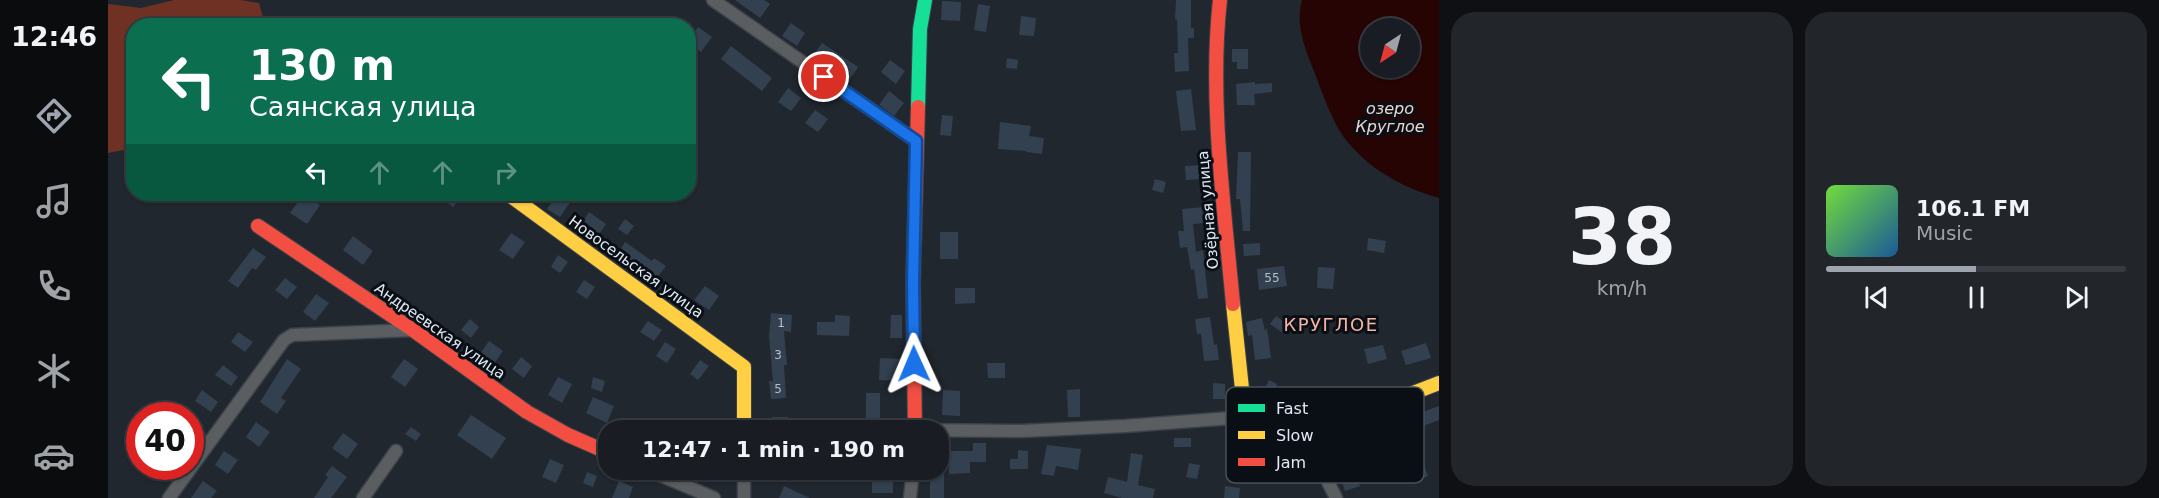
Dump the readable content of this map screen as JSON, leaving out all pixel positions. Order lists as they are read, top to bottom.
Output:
{
  "streets": {
    "street": ["Озёрная улица", "Новосельская улица", "Андреевская улица"]
  },
  "districts": ["КРУГЛОЕ"],
  "water": ["озеро Круглое"],
  "house_numbers": [
    "55",
    "1",
    "3",
    "5"
  ],
  "legend": ["Fast", "Slow", "Jam"],
  "north": "bottom left",
  "page": {
    "tabs": "12:46",
    "tile": ["38", "km/h"],
    "turn": ["130 m", "Саянская улица"],
    "song": ["106.1 FM", "Music"],
    "limit": "40",
    "trip": "12:47 · 1 min · 190 m"
  }
}
